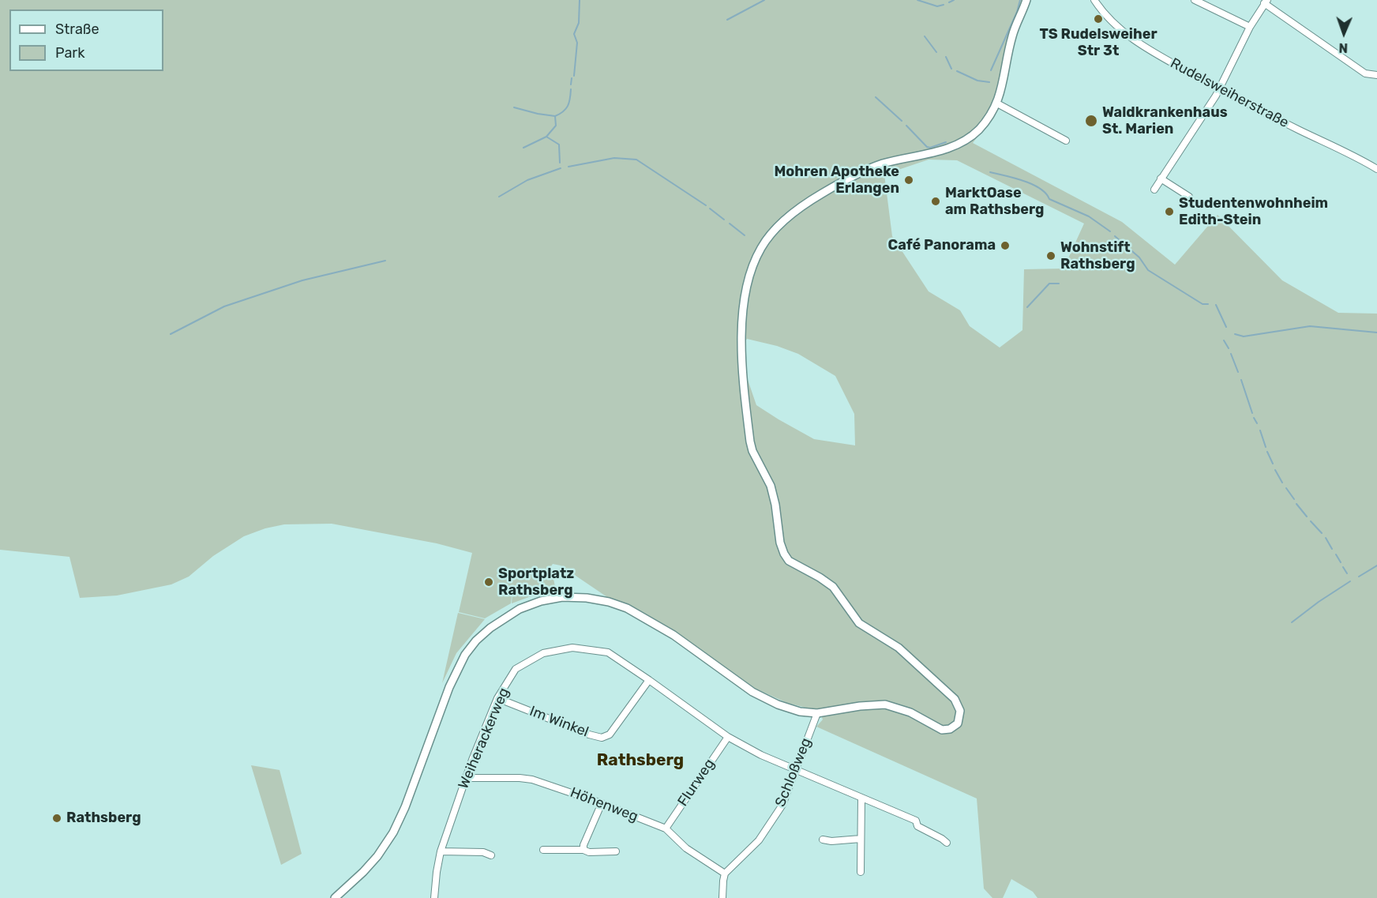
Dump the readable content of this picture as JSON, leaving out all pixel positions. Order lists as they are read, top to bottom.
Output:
{
  "streets": {
    "street": [
      "Rudelsweiherstraße",
      "Im Winkel",
      "Weiherackerweg",
      "Schloßweg",
      "Flurweg",
      "Höhenweg"
    ]
  },
  "crossings": [
    ["Im Winkel", "Weiherackerweg"],
    ["Weiherackerweg", "Schloßweg"],
    ["Weiherackerweg", "Flurweg"],
    ["Weiherackerweg", "Höhenweg"],
    ["Schloßweg", "Höhenweg"],
    ["Flurweg", "Höhenweg"]
  ],
  "districts": ["Rathsberg"],
  "places": [
    "TS Rudelsweiher Str 3t",
    "Waldkrankenhaus St. Marien",
    "Mohren Apotheke Erlangen",
    "MarktOase am Rathsberg",
    "Studentenwohnheim Edith-Stein",
    "Café Panorama",
    "Wohnstift Rathsberg",
    "Sportplatz Rathsberg",
    "Rathsberg"
  ],
  "legend": ["Straße", "Park"],
  "north": "bottom"
}
